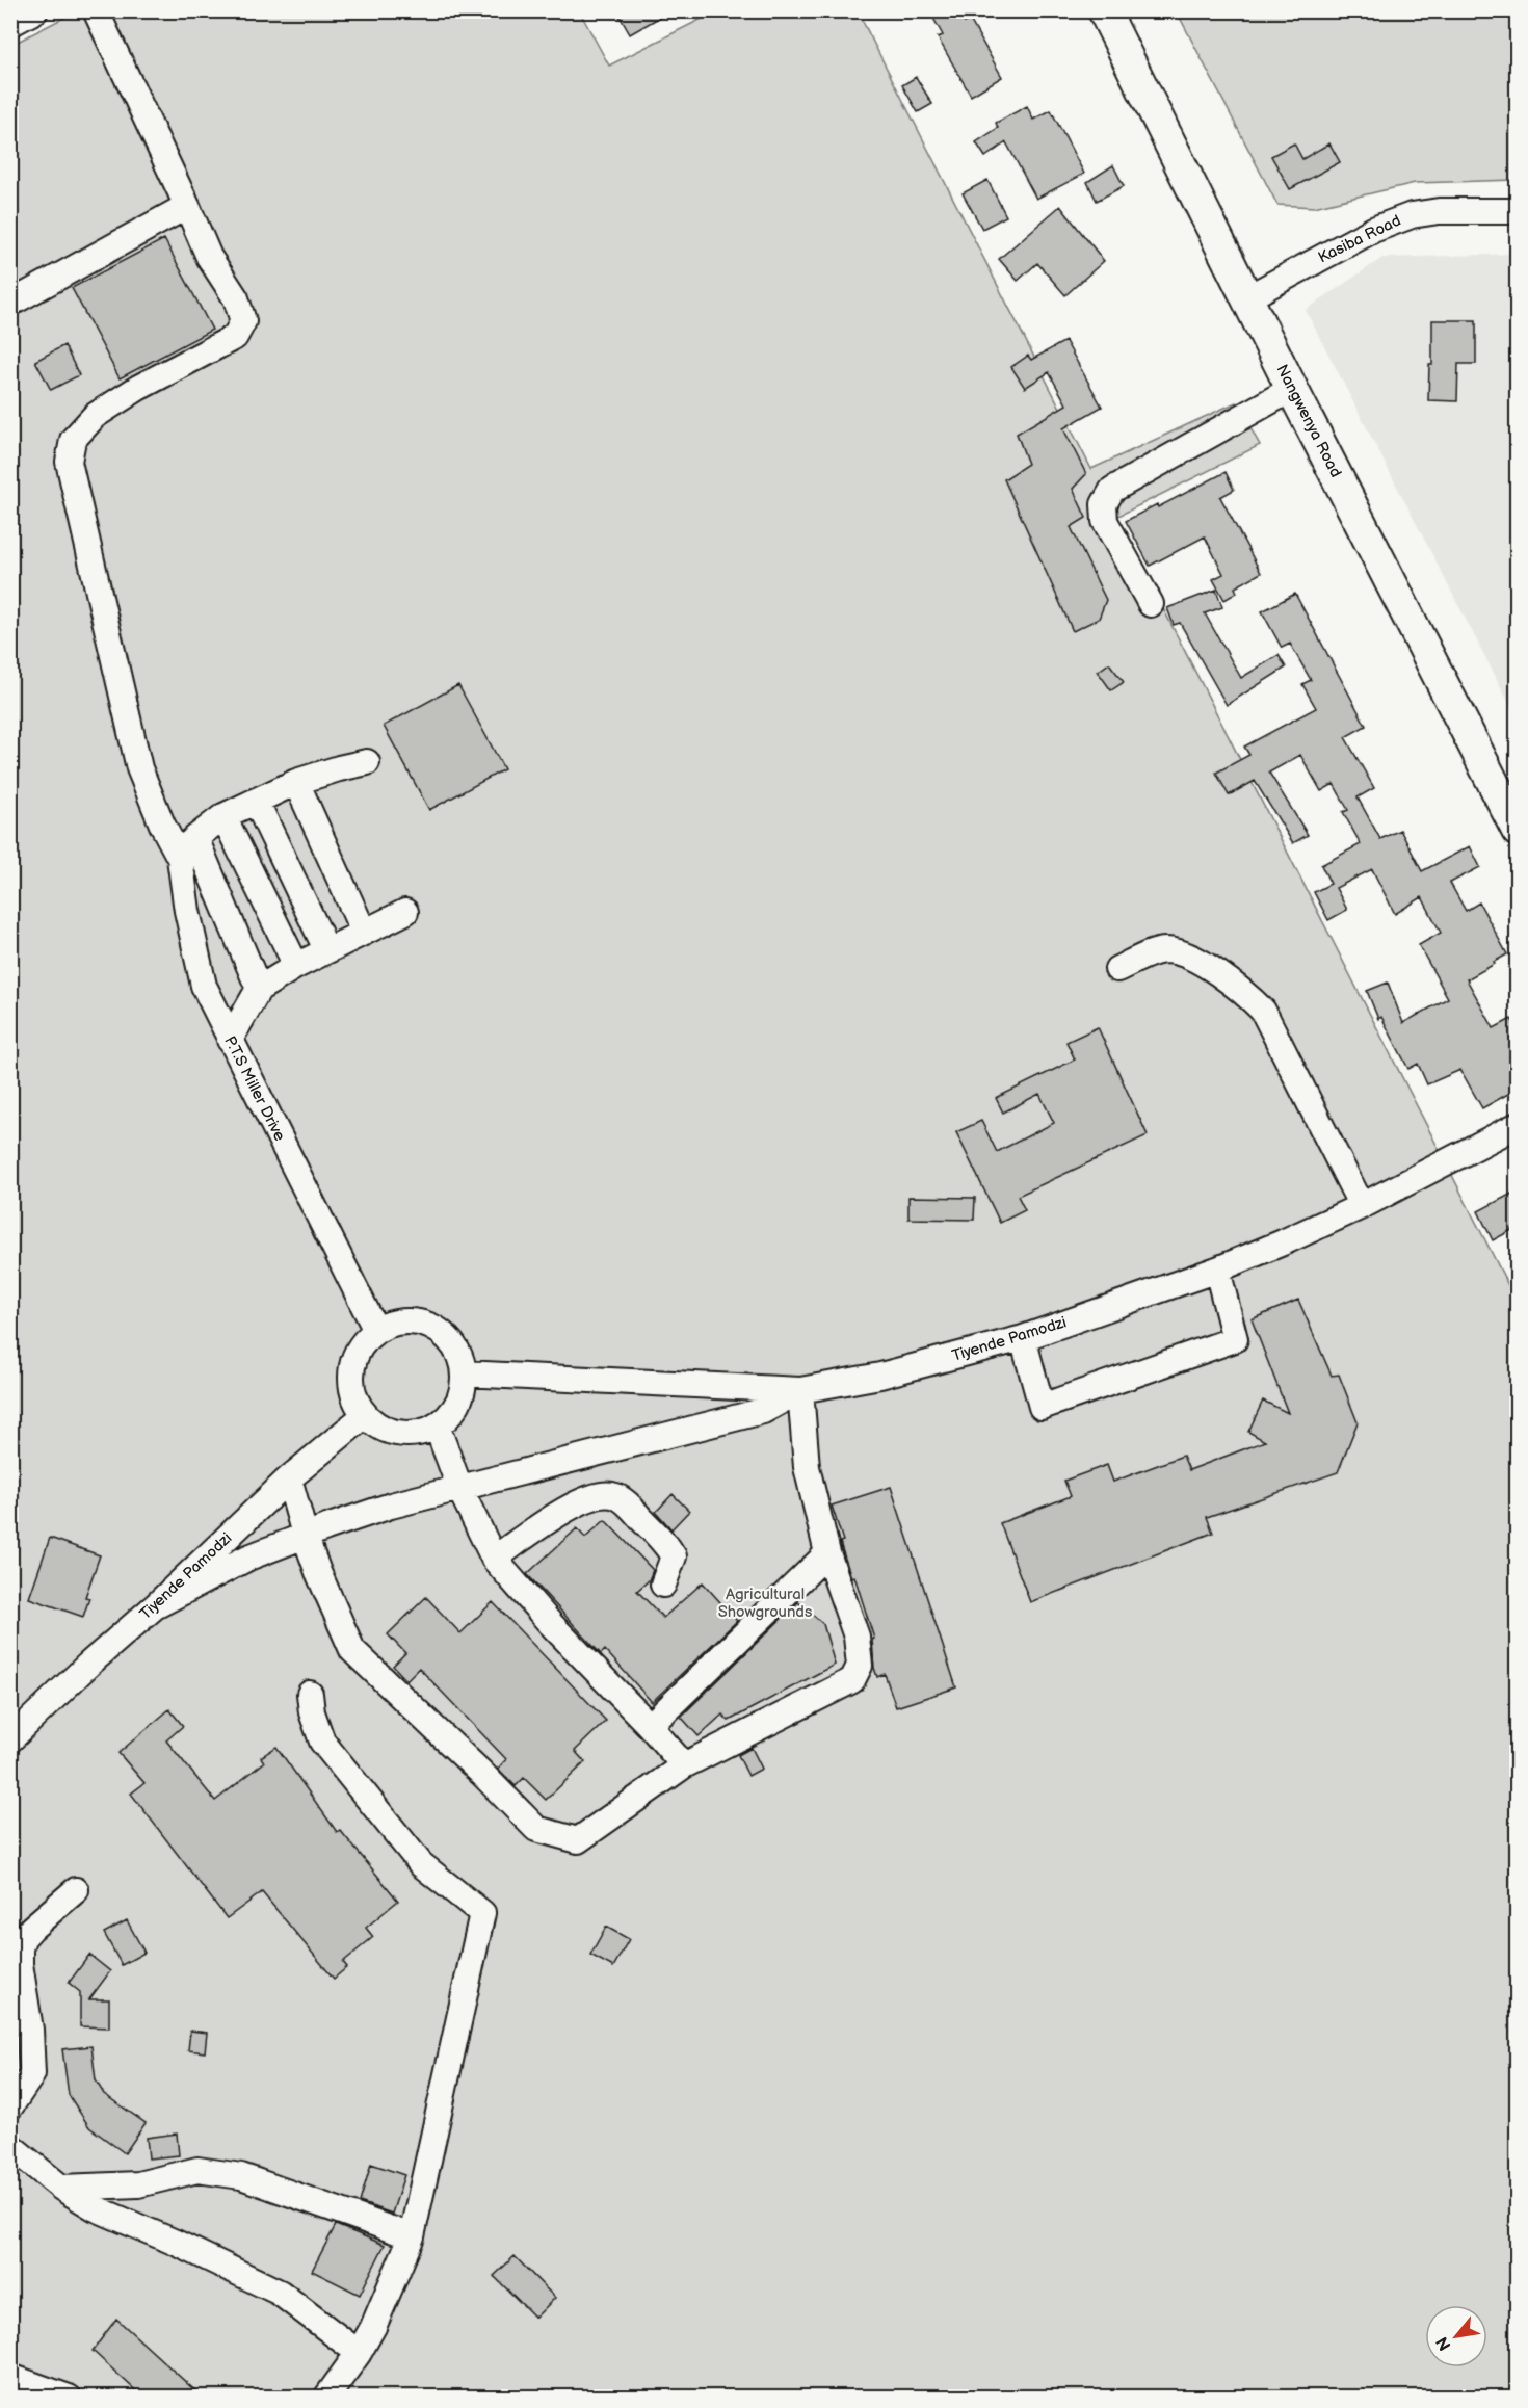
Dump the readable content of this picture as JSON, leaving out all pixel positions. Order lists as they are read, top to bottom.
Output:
{
  "streets": {
    "main road": ["Nangwenya Road"],
    "street": ["Kasiba Road", "P.T.S Miller Drive", "Tiyende Pamodzi"]
  },
  "crossings": [
    ["Kasiba Road", "Nangwenya Road"],
    ["P.T.S Miller Drive", "Tiyende Pamodzi"]
  ],
  "parks": ["Agricultural Showgrounds"],
  "north": "bottom left"
}
